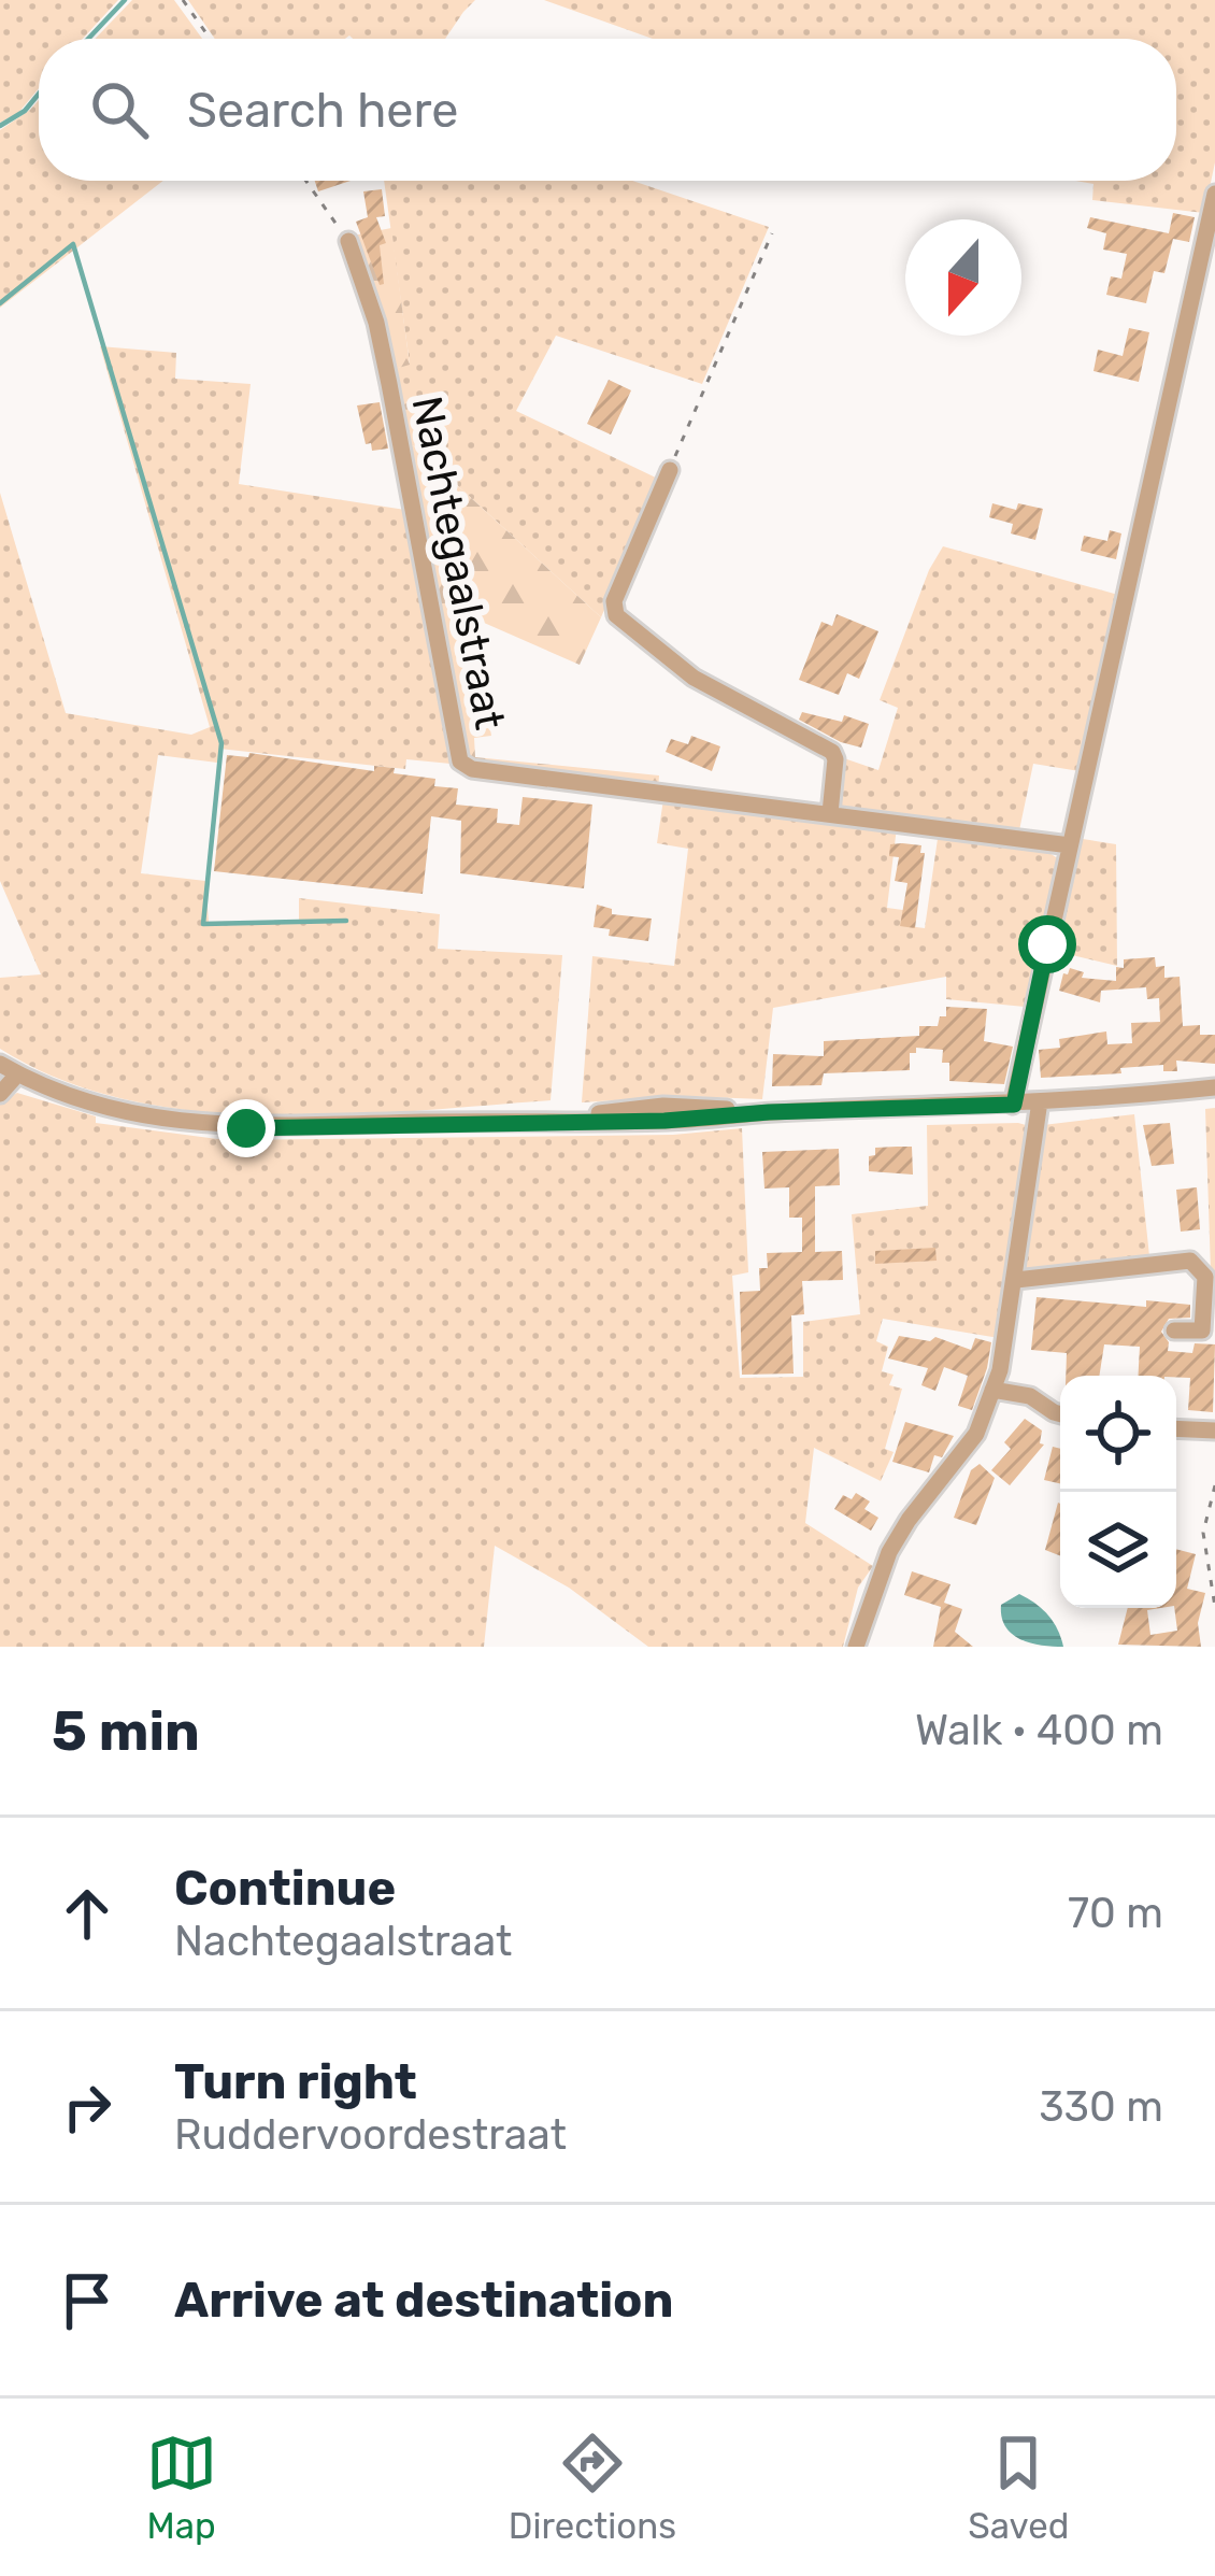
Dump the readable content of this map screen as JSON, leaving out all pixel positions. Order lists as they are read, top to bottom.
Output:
{
  "streets": {
    "street": ["Nachtegaalstraat"]
  },
  "north": "bottom",
  "page": {
    "search": "Search here",
    "heading": ["5 min", "Walk · 400 m"],
    "list": [
      ["Continue", "Nachtegaalstraat", "70 m"],
      ["Turn right", "Ruddervoordestraat", "330 m"],
      "Arrive at destination"
    ],
    "nav": ["Map", "Directions", "Saved"]
  }
}
